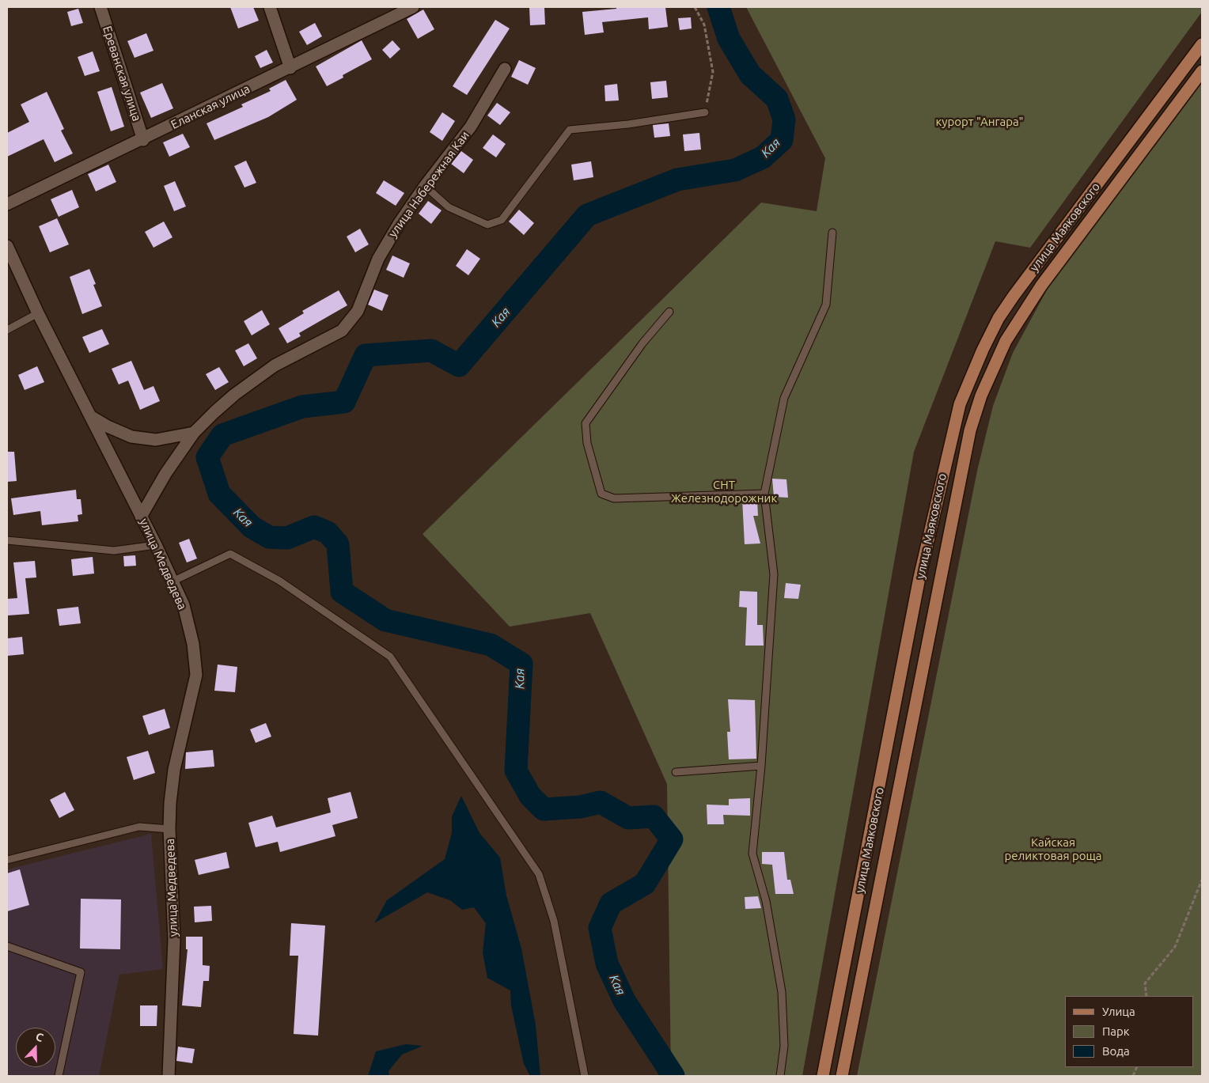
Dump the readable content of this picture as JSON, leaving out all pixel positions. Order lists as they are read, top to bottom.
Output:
{
  "streets": {
    "main road": ["улица Маяковского"],
    "street": [
      "Ереванская улица",
      "Еланская улица",
      "улица Набережная Каи",
      "улица Медведева"
    ]
  },
  "crossings": [
    ["Ереванская улица", "Еланская улица"],
    ["улица Набережная Каи", "улица Медведева"]
  ],
  "water": ["Кая"],
  "parks": ["курорт \"Ангара\"", "СНТ Железнодорожник", "Кайская реликтовая роща"],
  "legend": ["Улица", "Парк", "Вода"],
  "north": "top"
}
